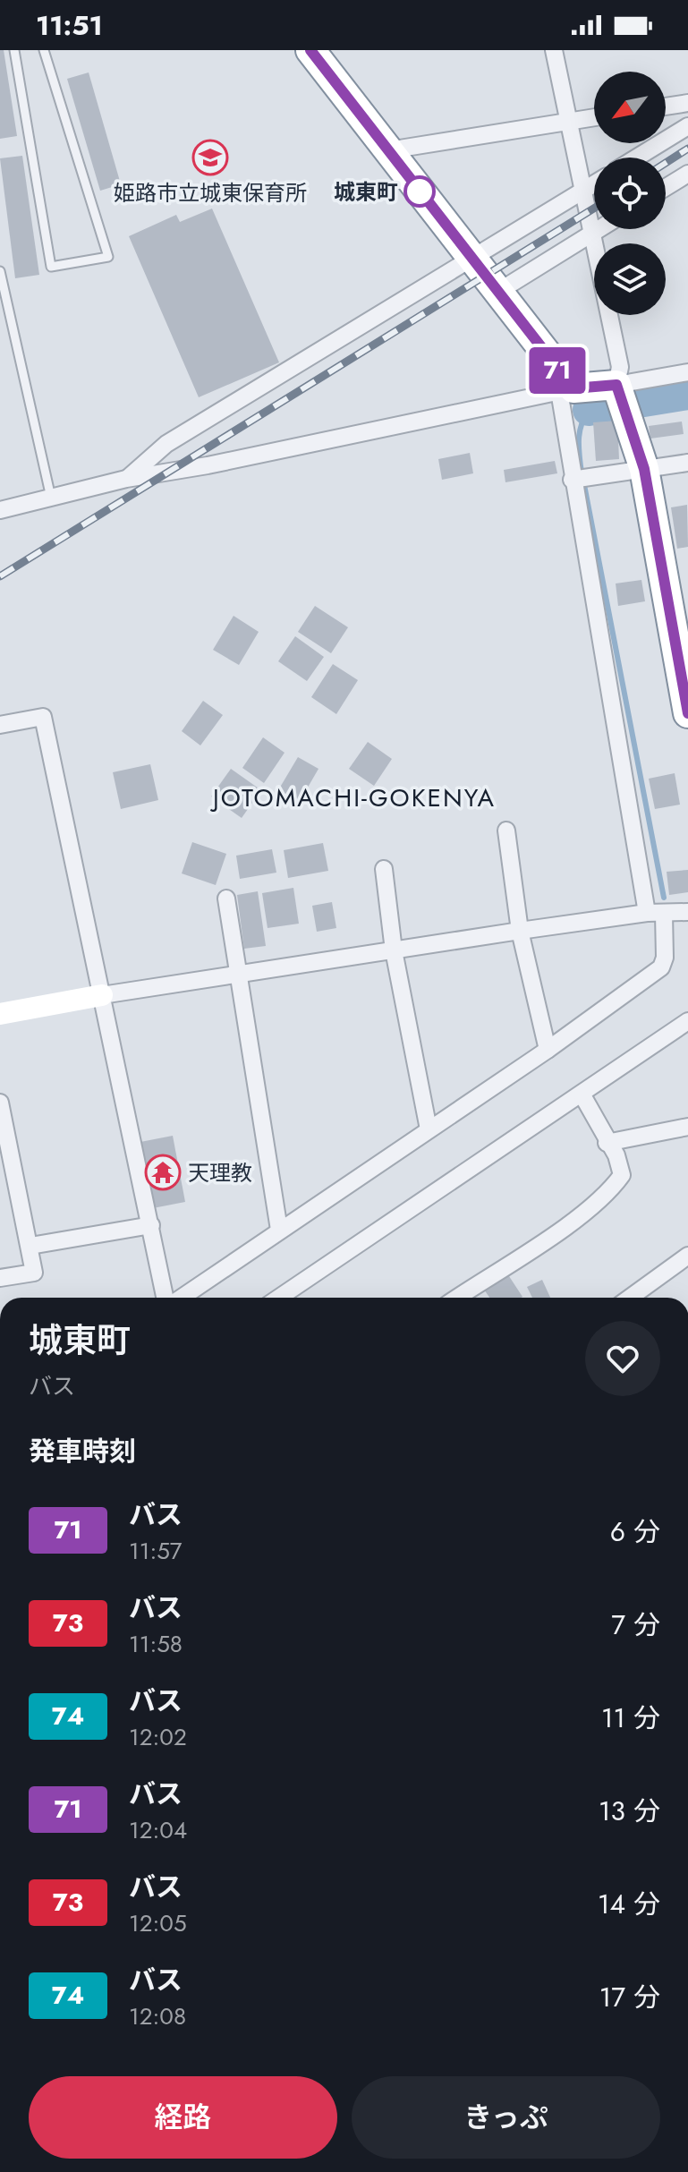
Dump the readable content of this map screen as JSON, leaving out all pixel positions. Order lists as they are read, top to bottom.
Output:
{
  "districts": ["JOTOMACHI-GOKENYA"],
  "places": {
    "school or university": ["姫路市立城東保育所"],
    "other": ["城東町"],
    "temple": ["天理教"]
  },
  "lines": ["bus line 71"],
  "north": "bottom left",
  "page": {
    "status": "11:51",
    "on_map": "71",
    "heading": [
      ["城東町", "バス"],
      "発車時刻"
    ],
    "list": [
      {
        "mark": "71",
        "name": "バス",
        "note": "11:57",
        "value": "6 分"
      },
      {
        "mark": "73",
        "name": "バス",
        "note": "11:58",
        "value": "7 分"
      },
      {
        "mark": "74",
        "name": "バス",
        "note": "12:02",
        "value": "11 分"
      },
      {
        "mark": "71",
        "name": "バス",
        "note": "12:04",
        "value": "13 分"
      },
      {
        "mark": "73",
        "name": "バス",
        "note": "12:05",
        "value": "14 分"
      },
      {
        "mark": "74",
        "name": "バス",
        "note": "12:08",
        "value": "17 分"
      }
    ],
    "buttons": ["経路", "きっぷ"]
  }
}
